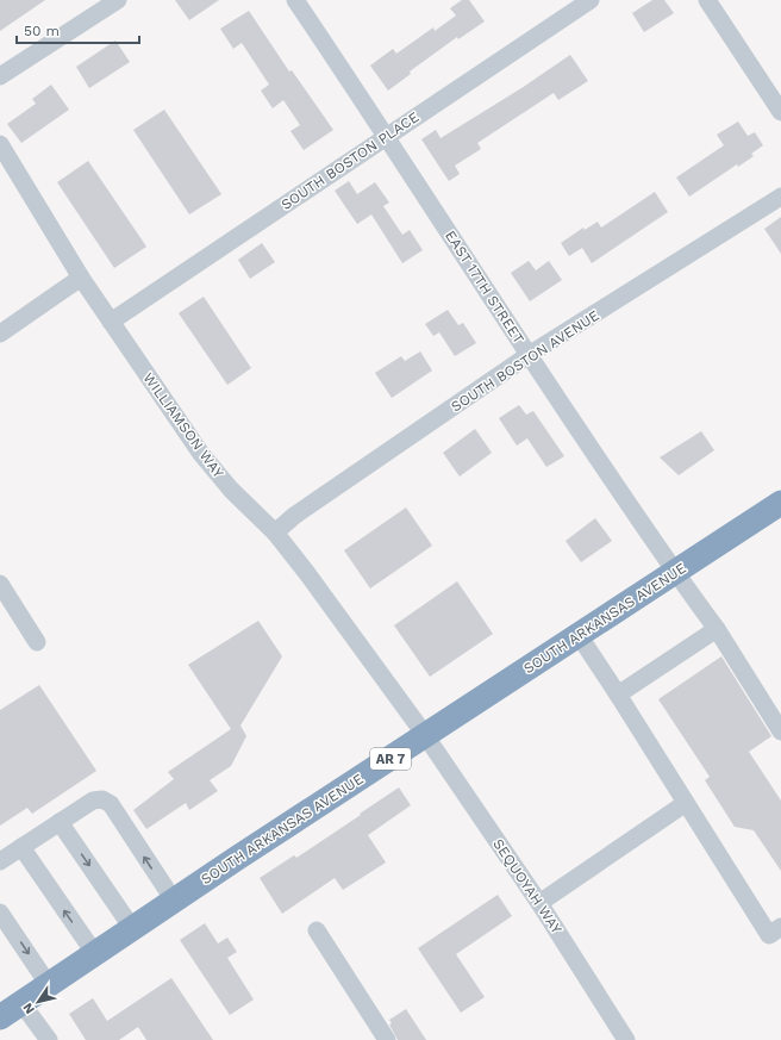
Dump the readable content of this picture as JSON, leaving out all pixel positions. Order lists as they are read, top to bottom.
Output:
{
  "streets": {
    "highway": ["SOUTH ARKANSAS AVENUE", "AR 7"],
    "street": [
      "SOUTH BOSTON PLACE",
      "EAST 17TH STREET",
      "SOUTH BOSTON AVENUE",
      "WILLIAMSON WAY",
      "SEQUOYAH WAY"
    ]
  },
  "crossings": [
    ["SOUTH BOSTON PLACE", "EAST 17TH STREET"],
    ["SOUTH BOSTON PLACE", "WILLIAMSON WAY"],
    ["EAST 17TH STREET", "SOUTH BOSTON AVENUE"],
    ["EAST 17TH STREET", "SOUTH ARKANSAS AVENUE"],
    ["SOUTH BOSTON AVENUE", "WILLIAMSON WAY"],
    ["WILLIAMSON WAY", "SOUTH ARKANSAS AVENUE"],
    ["WILLIAMSON WAY", "SEQUOYAH WAY"],
    ["SOUTH ARKANSAS AVENUE", "SEQUOYAH WAY"]
  ],
  "scale_bar": "50 m",
  "north": "bottom left"
}
